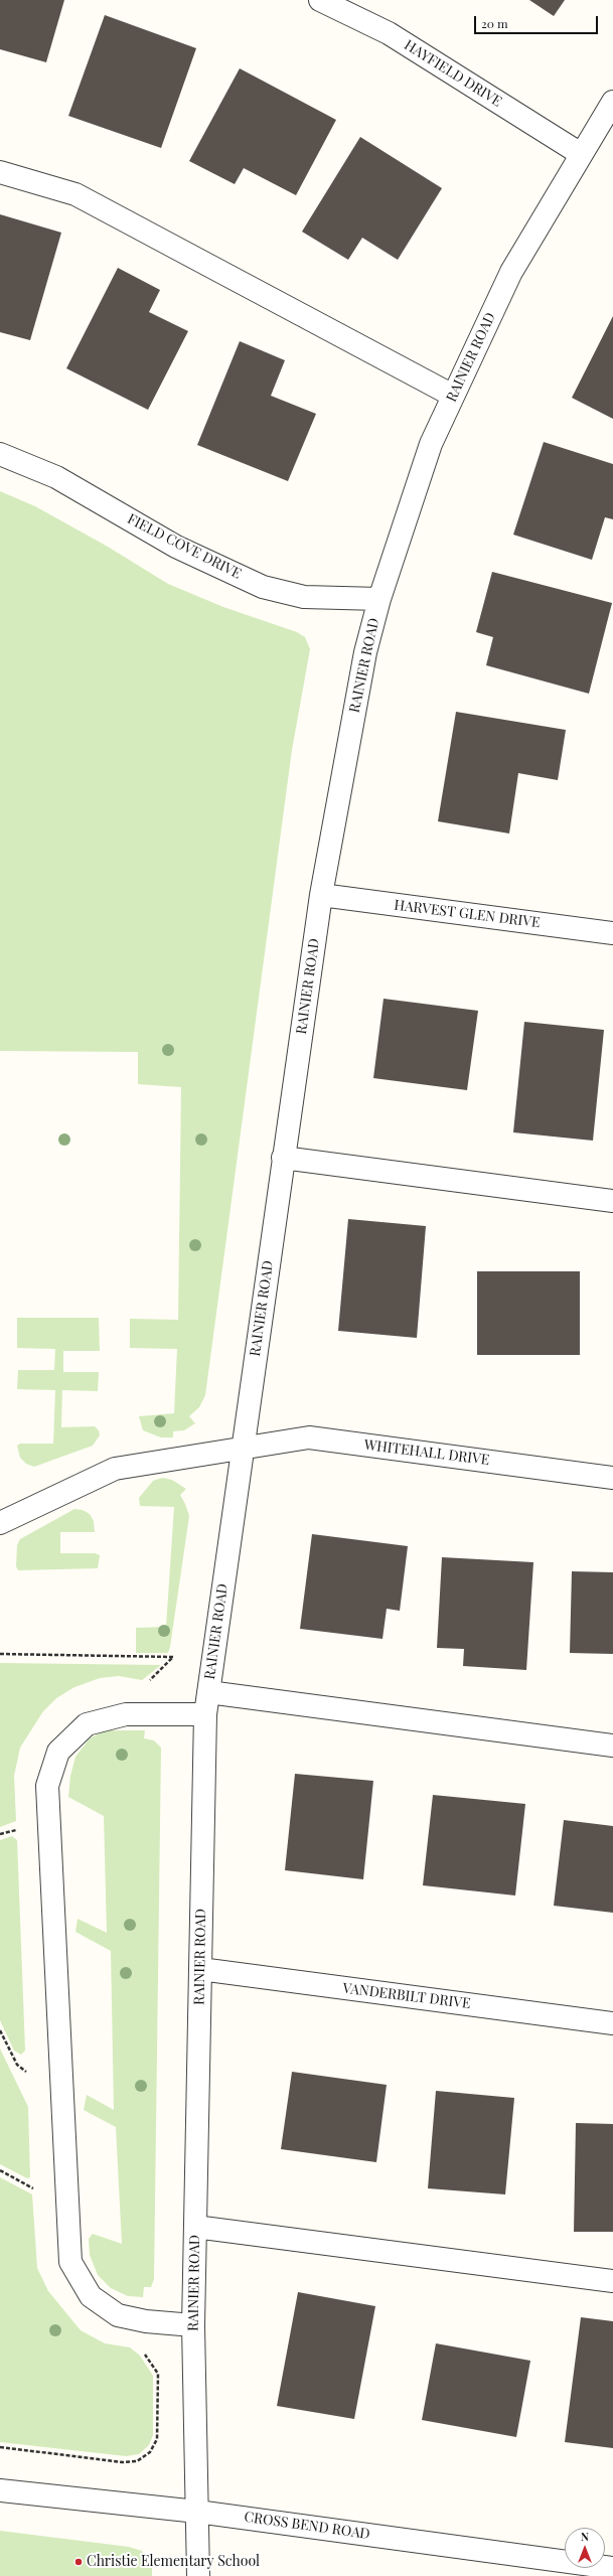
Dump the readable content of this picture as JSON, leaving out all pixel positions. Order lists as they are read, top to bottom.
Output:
{
  "streets": {
    "street": [
      "HAYFIELD DRIVE",
      "RAINIER ROAD",
      "FIELD COVE DRIVE",
      "HARVEST GLEN DRIVE",
      "WHITEHALL DRIVE",
      "VANDERBILT DRIVE",
      "CROSS BEND ROAD"
    ]
  },
  "crossings": [
    ["HAYFIELD DRIVE", "RAINIER ROAD"],
    ["RAINIER ROAD", "FIELD COVE DRIVE"],
    ["RAINIER ROAD", "HARVEST GLEN DRIVE"],
    ["RAINIER ROAD", "WHITEHALL DRIVE"],
    ["RAINIER ROAD", "VANDERBILT DRIVE"],
    ["RAINIER ROAD", "CROSS BEND ROAD"]
  ],
  "places": ["Christie Elementary School"],
  "scale_bar": "20 m",
  "north": "top"
}
